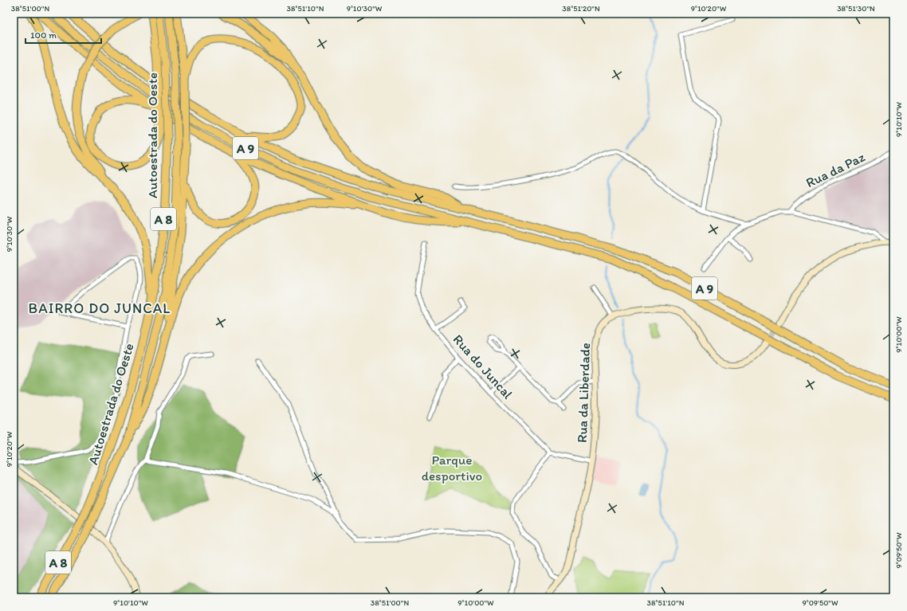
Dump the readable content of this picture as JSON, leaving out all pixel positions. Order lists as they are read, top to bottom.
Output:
{
  "streets": {
    "highway": ["Autoestrada do Oeste", "A 9", "A 8"],
    "street": ["Rua da Paz", "Rua do Juncal", "Rua da Liberdade"]
  },
  "districts": ["BAIRRO DO JUNCAL"],
  "parks": ["Parque desportivo"],
  "scale_bar": "100 m",
  "coordinates": [
    "38°51'00\"N",
    "38°51'10\"N",
    "9°10'30\"W",
    "38°51'20\"N",
    "9°10'20\"W",
    "38°51'30\"N",
    "9°10'10\"W",
    "9°10'00\"W",
    "9°09'50\"W"
  ]
}
